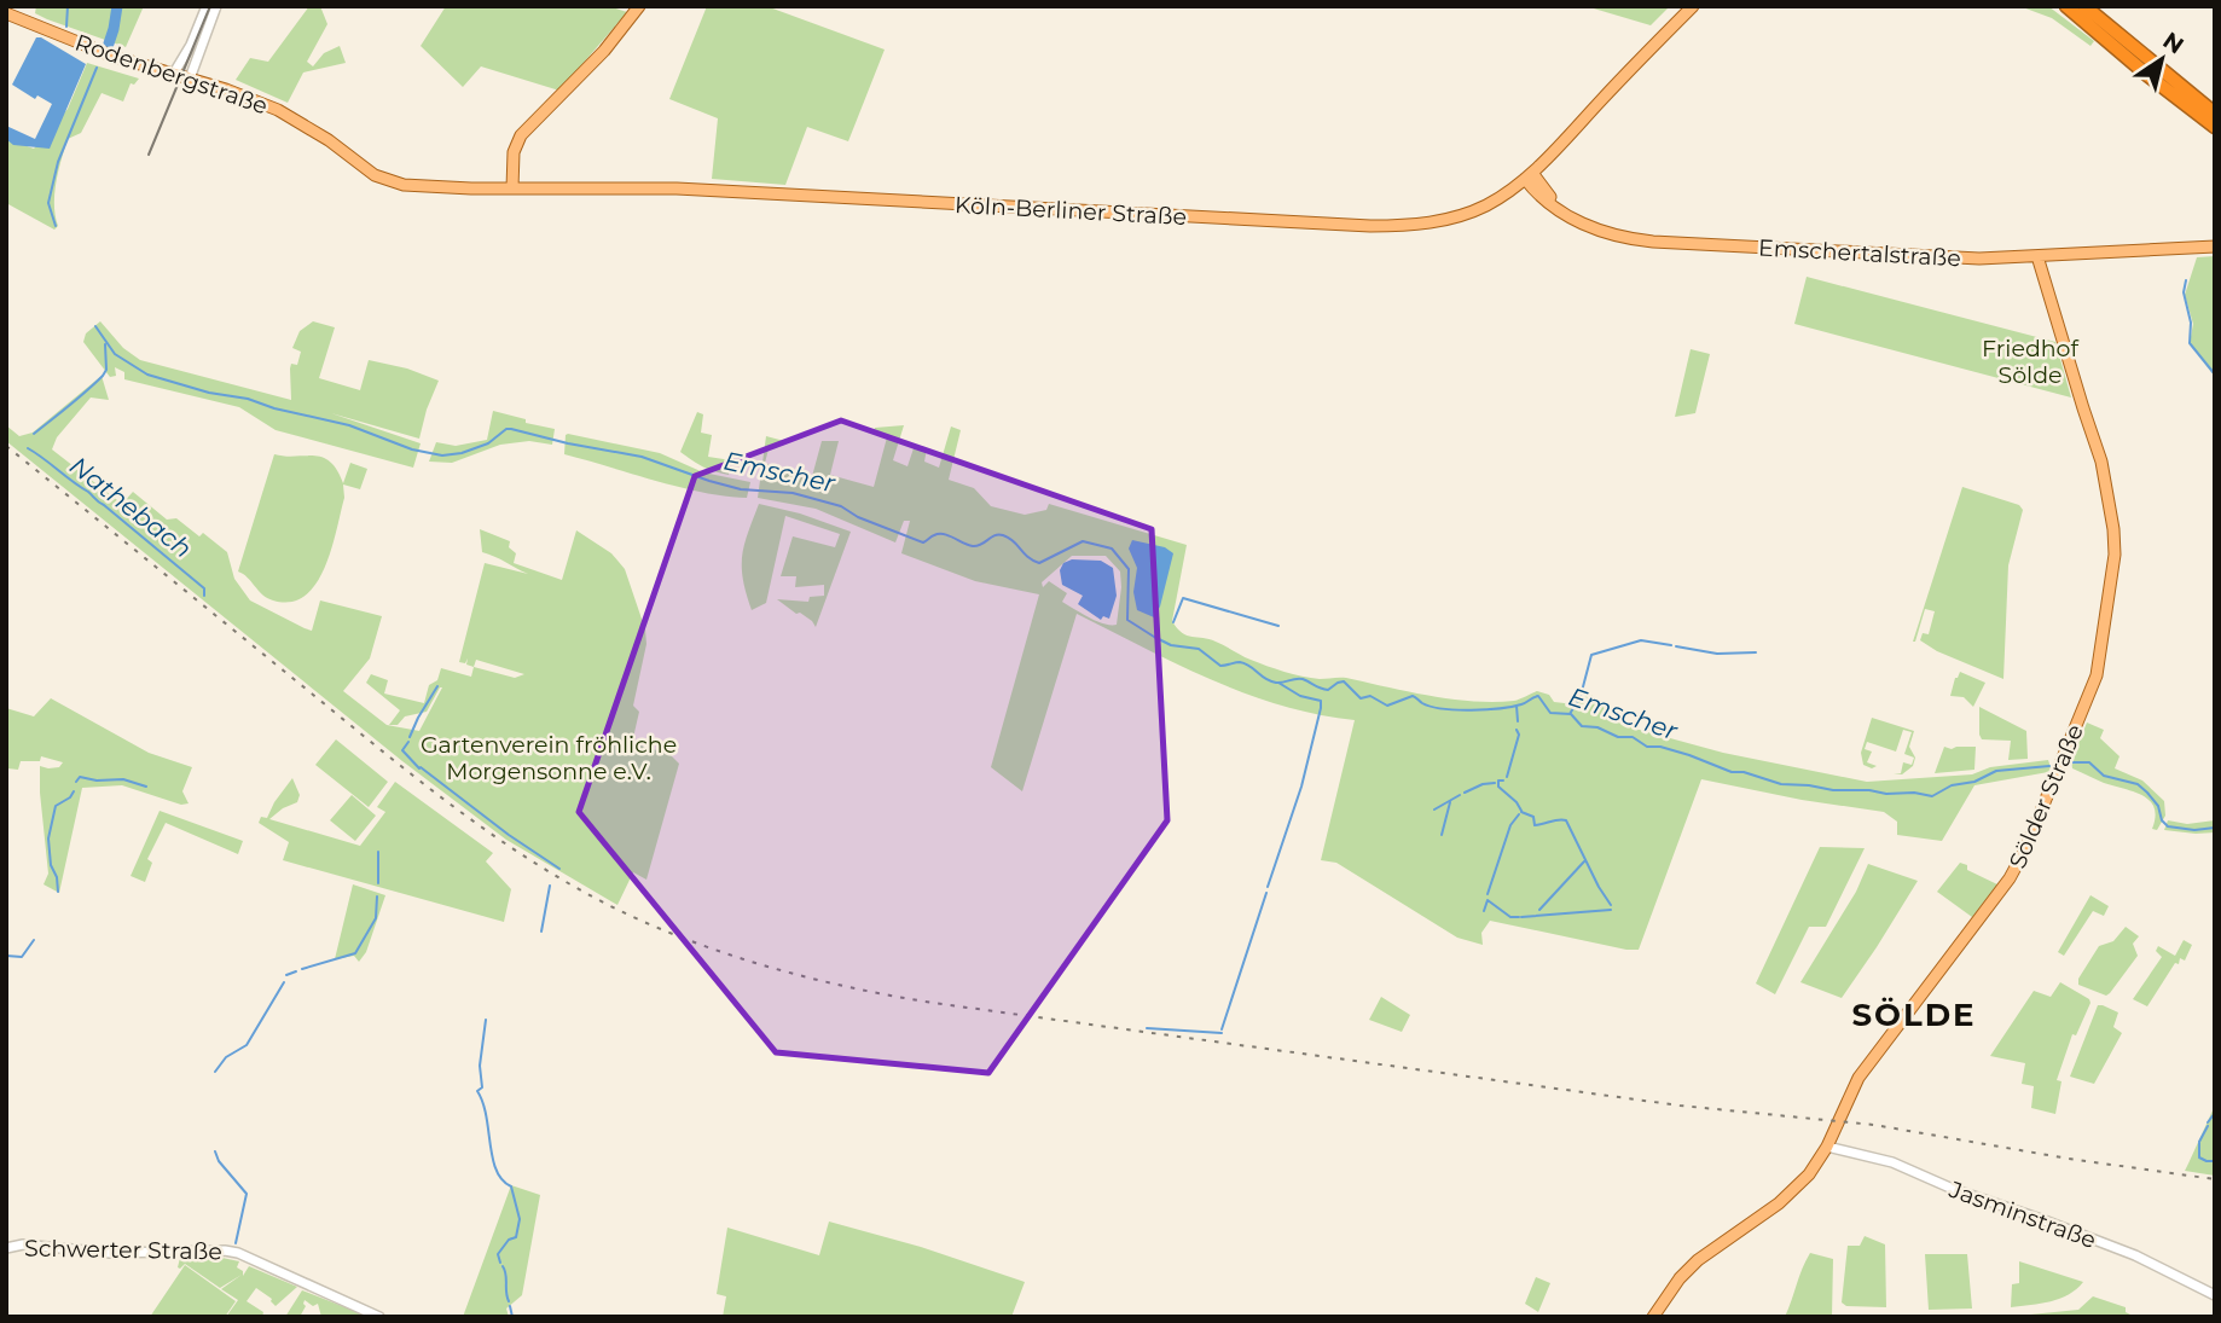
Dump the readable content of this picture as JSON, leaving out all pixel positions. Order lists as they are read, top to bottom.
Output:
{
  "streets": {
    "main road": [
      "Rodenbergstraße",
      "Köln-Berliner Straße",
      "Emschertalstraße",
      "Sölder Straße"
    ],
    "street": ["Jasminstraße", "Schwerter Straße"]
  },
  "crossings": [
    ["Rodenbergstraße", "Köln-Berliner Straße"],
    ["Köln-Berliner Straße", "Emschertalstraße"],
    ["Emschertalstraße", "Sölder Straße"],
    ["Sölder Straße", "Jasminstraße"]
  ],
  "districts": ["SÖLDE"],
  "water": ["Emscher", "Nathebach"],
  "parks": ["Friedhof Sölde", "Gartenverein fröhliche Morgensonne e.V."],
  "north": "top right"
}
